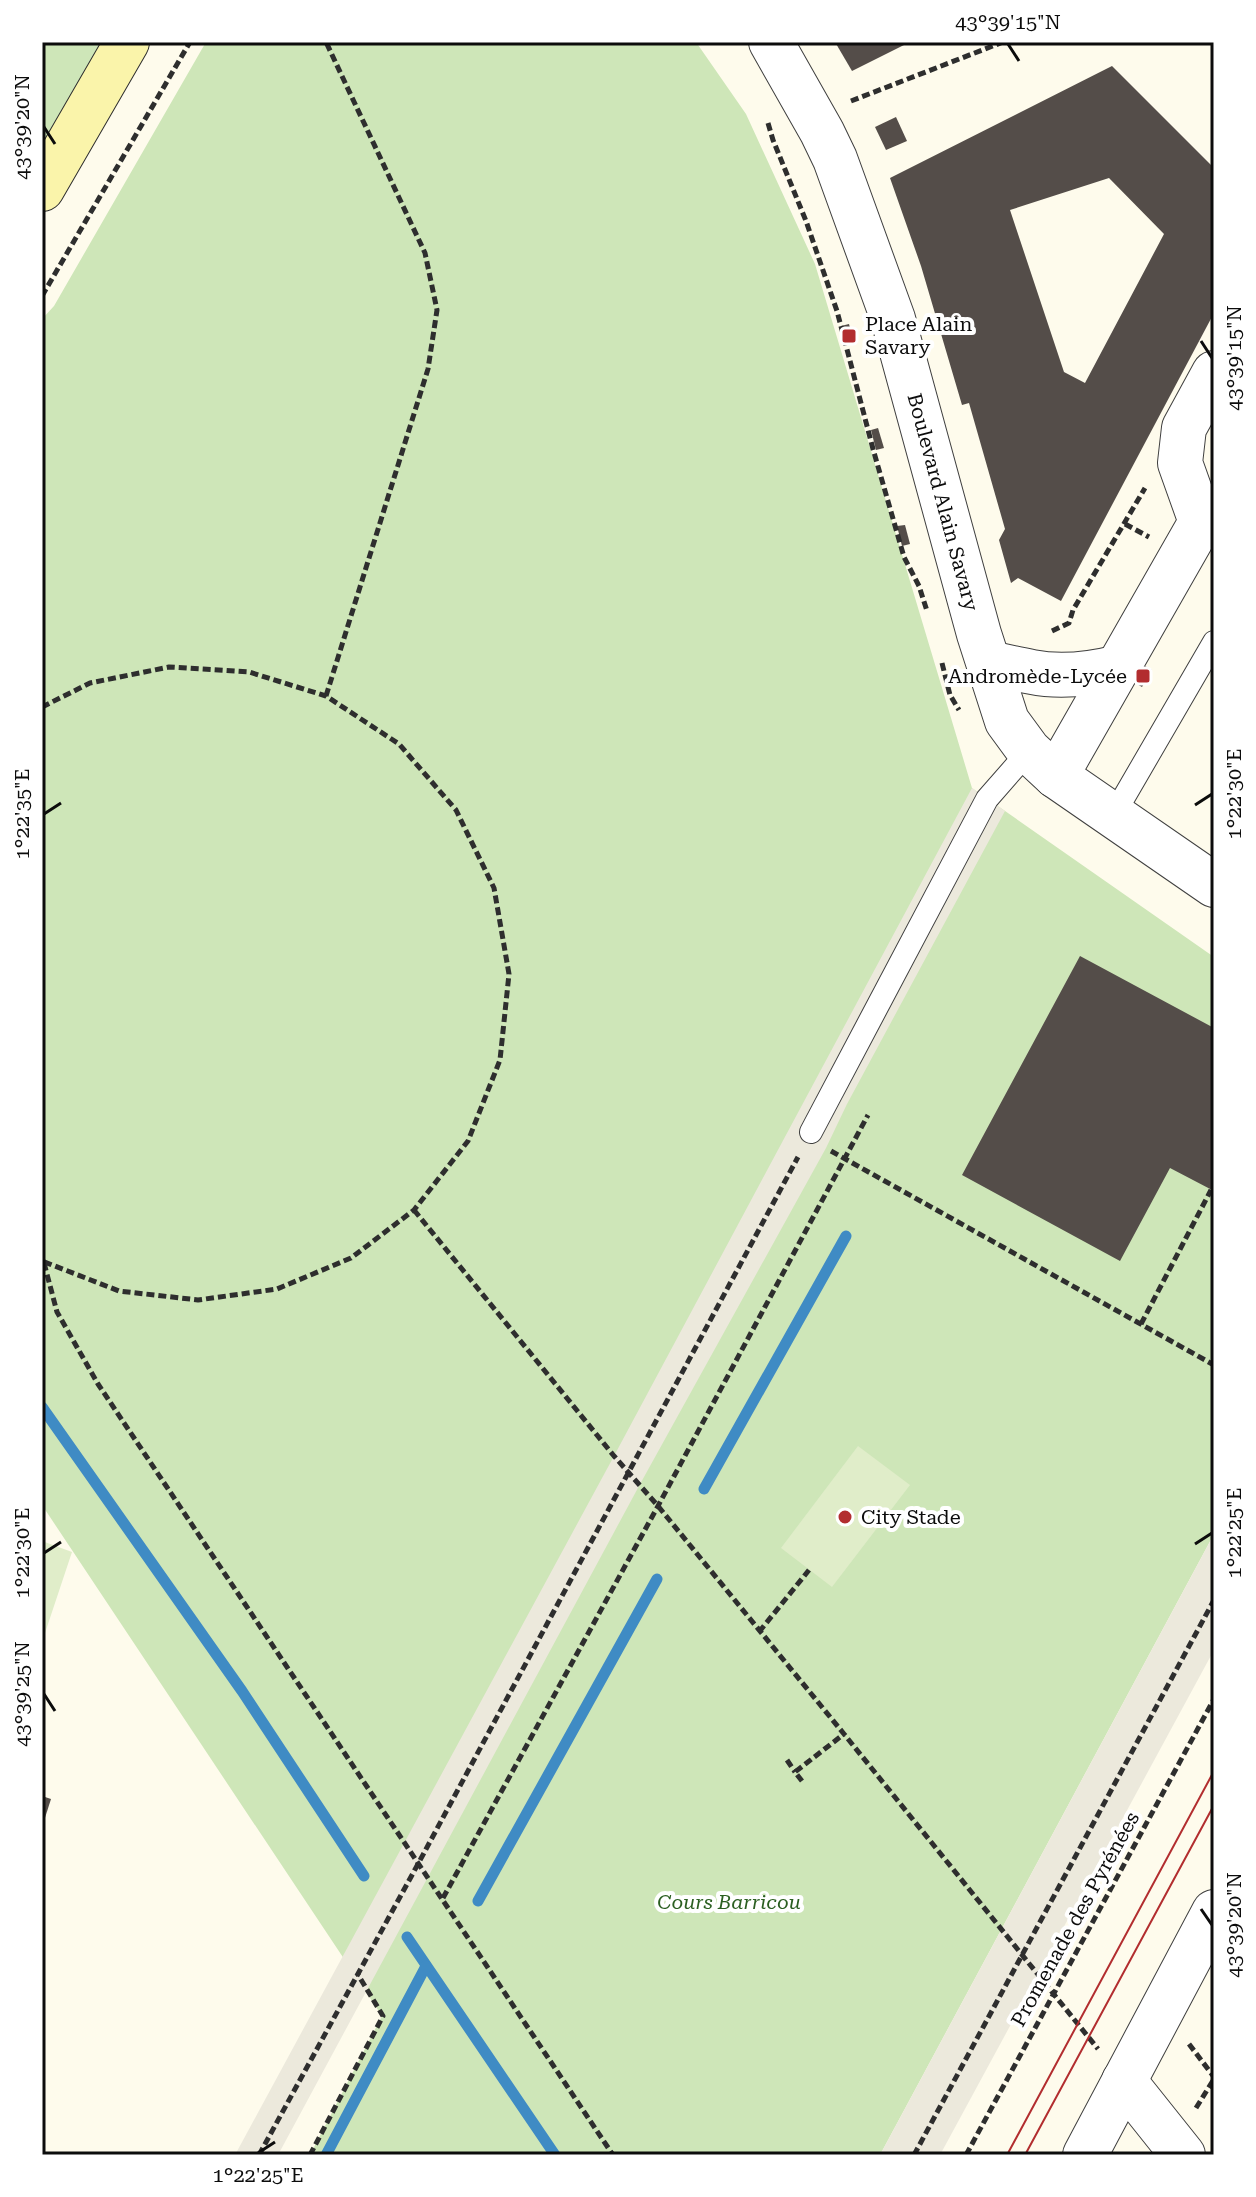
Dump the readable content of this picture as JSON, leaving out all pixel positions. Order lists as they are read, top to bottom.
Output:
{
  "streets": {
    "street": ["Boulevard Alain Savary"],
    "path": ["Promenade des Pyrénées"]
  },
  "parks": ["Cours Barricou"],
  "places": {
    "transit": ["Place Alain Savary", "Andromède-Lycée"],
    "other": ["City Stade"]
  },
  "coordinates": [
    "43°39'15\"N",
    "43°39'20\"N",
    "1°22'30\"E",
    "1°22'35\"E",
    "1°22'25\"E",
    "43°39'25\"N"
  ]
}
